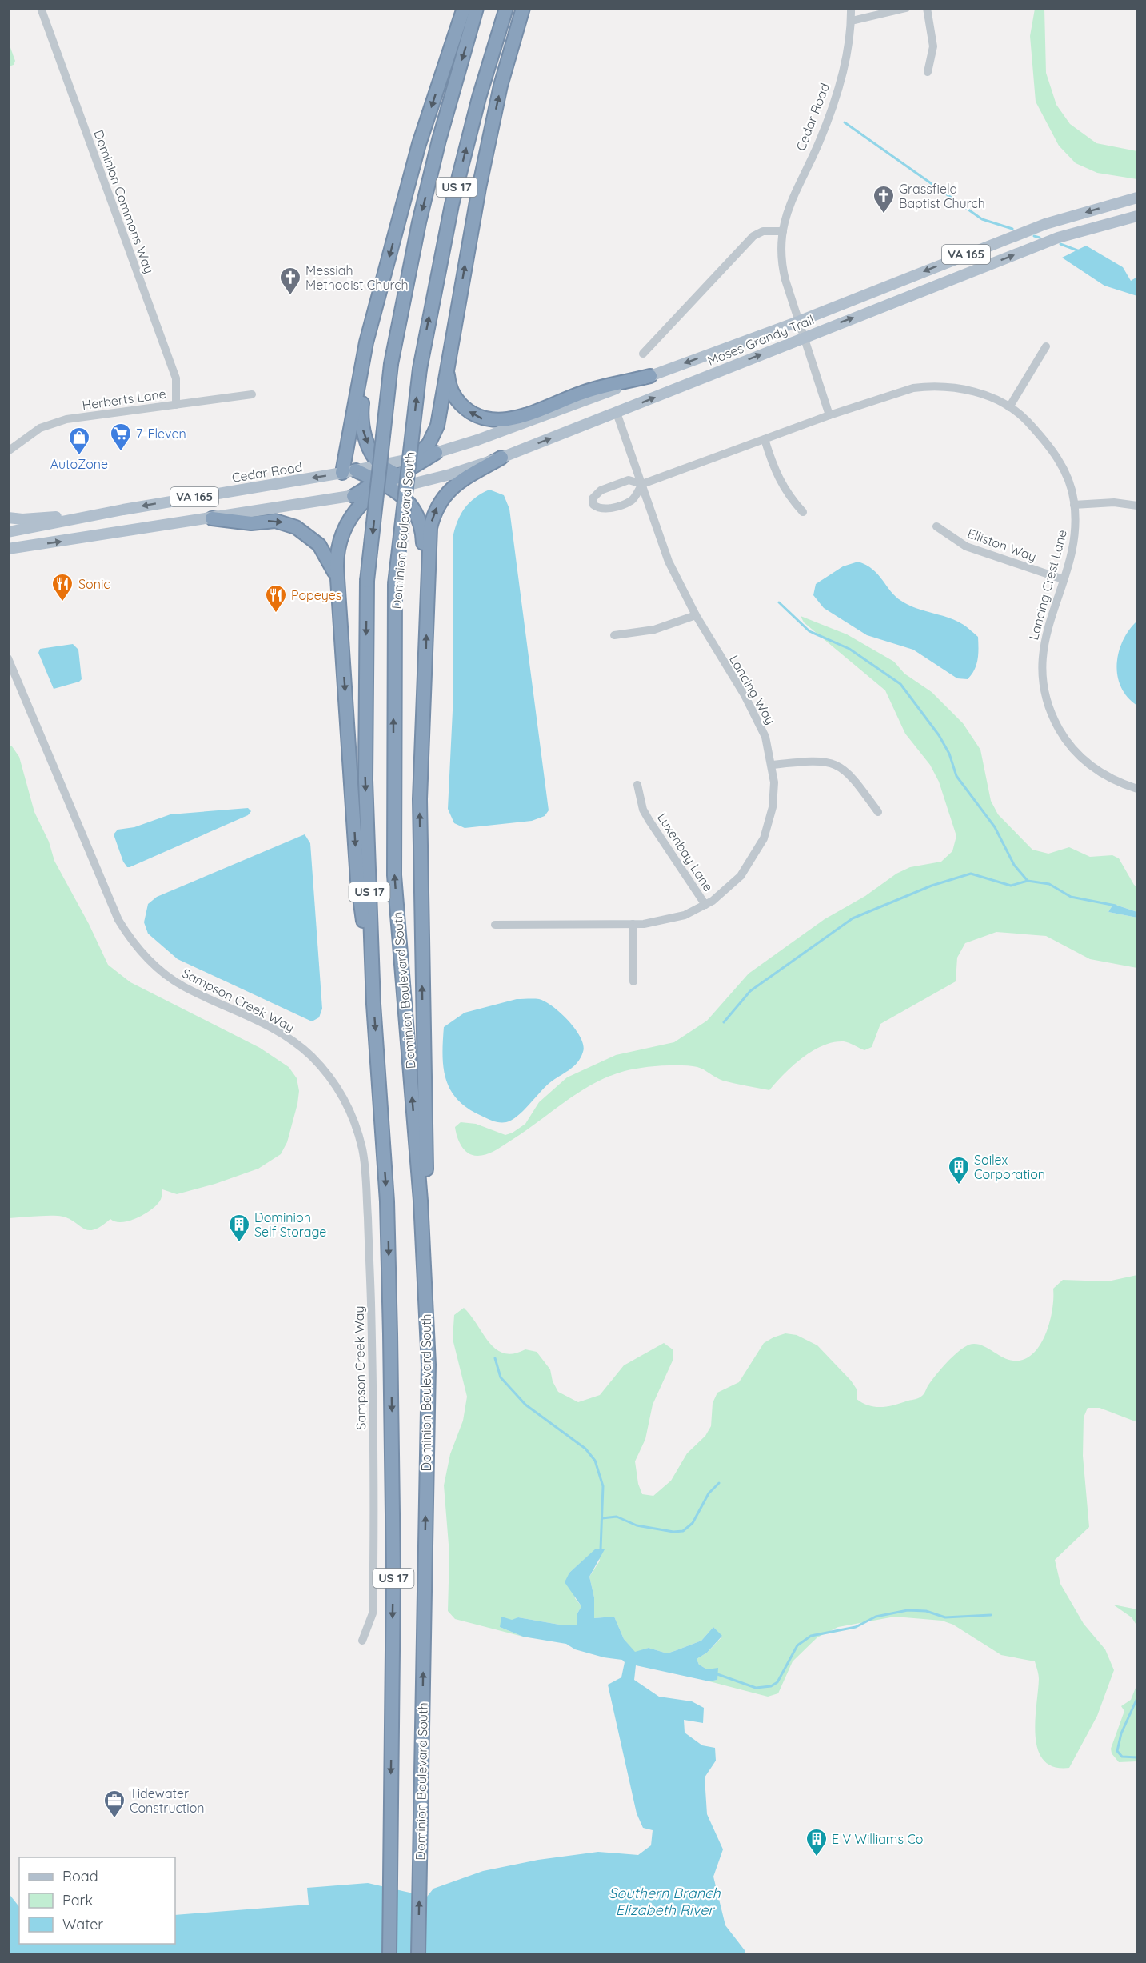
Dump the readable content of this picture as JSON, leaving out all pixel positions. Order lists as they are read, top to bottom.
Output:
{
  "streets": {
    "highway": ["US 17", "Dominion Boulevard South"],
    "main road": ["Cedar Road", "VA 165", "Moses Grandy Trail"],
    "street": [
      "Dominion Commons Way",
      "Herberts Lane",
      "Elliston Way",
      "Lancing Crest Lane",
      "Lancing Way",
      "Luxenbay Lane",
      "Sampson Creek Way"
    ]
  },
  "crossings": [
    ["Cedar Road", "Moses Grandy Trail"],
    ["Cedar Road", "Lancing Crest Lane"],
    ["Dominion Commons Way", "Herberts Lane"],
    ["Moses Grandy Trail", "Lancing Way"],
    ["Elliston Way", "Lancing Crest Lane"],
    ["Lancing Crest Lane", "Lancing Way"],
    ["Lancing Way", "Luxenbay Lane"]
  ],
  "water": ["Southern Branch Elizabeth River"],
  "places": {
    "church": ["Grassfield Baptist Church", "Messiah Methodist Church"],
    "supermarket": ["7-Eleven"],
    "shop": ["AutoZone"],
    "restaurant": ["Sonic", "Popeyes"],
    "building": ["Soilex Corporation", "Dominion Self Storage", "E V Williams Co"],
    "office": ["Tidewater Construction"]
  },
  "legend": ["Road", "Park", "Water"]
}
